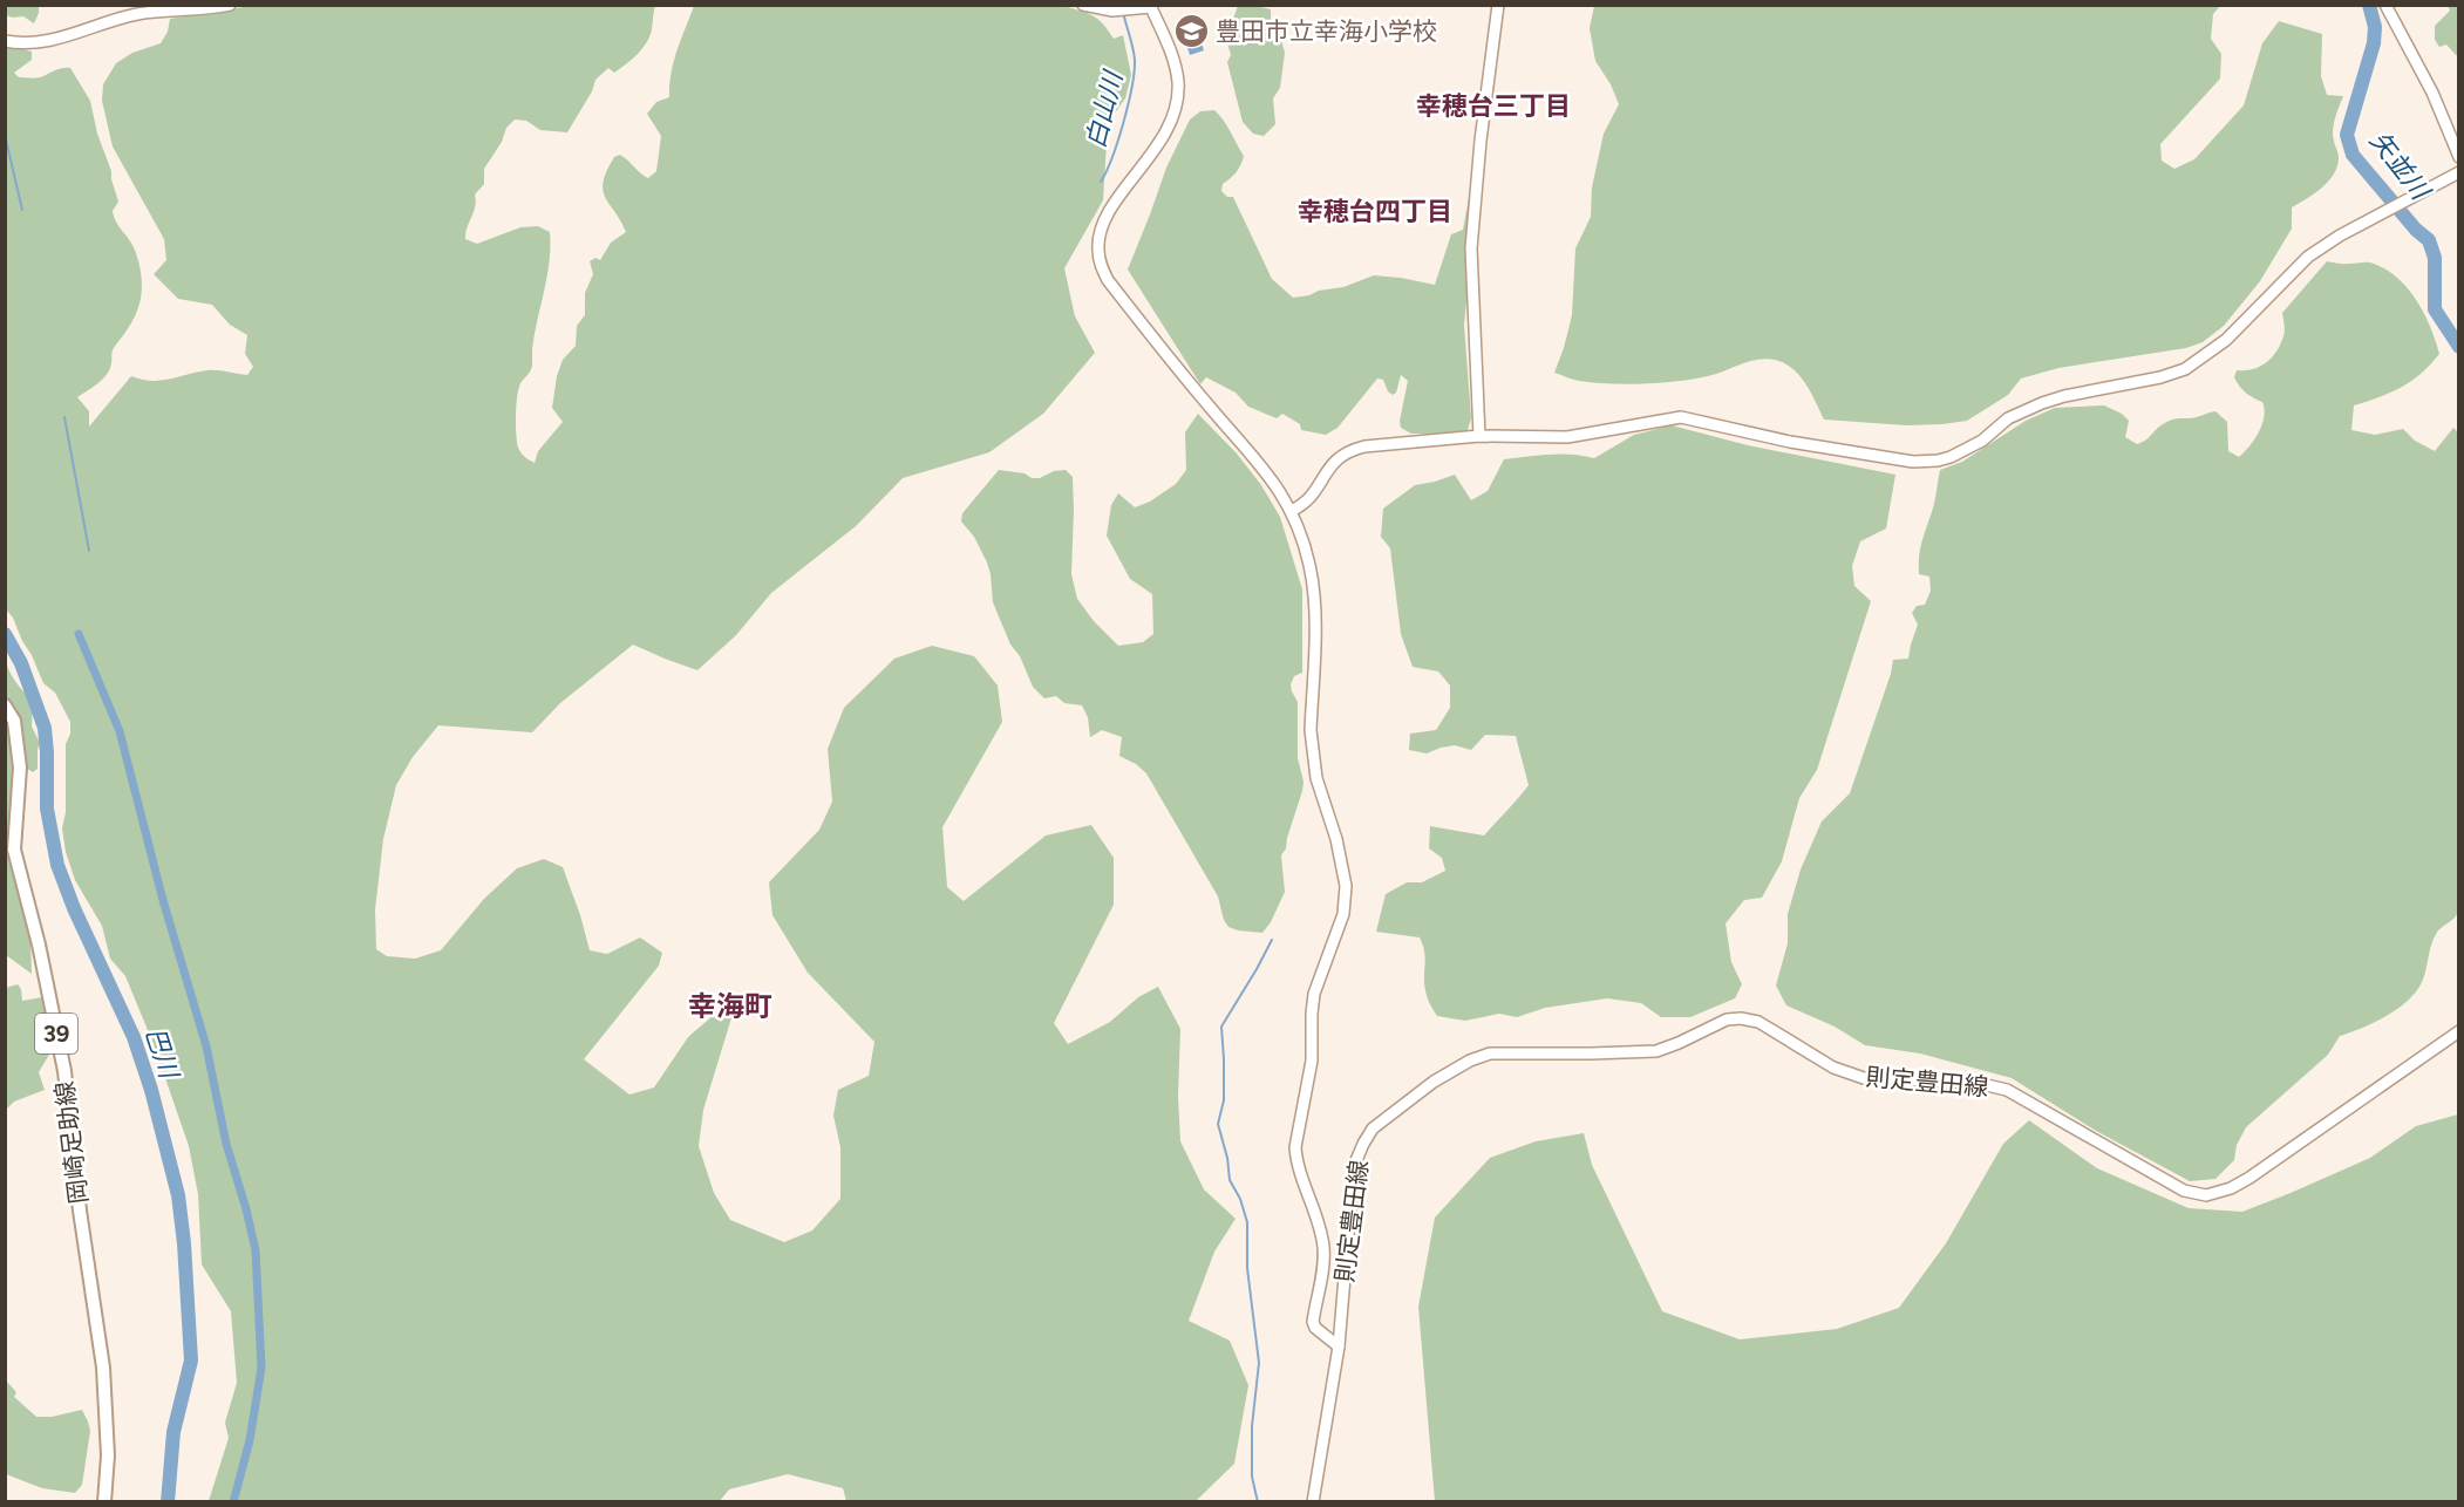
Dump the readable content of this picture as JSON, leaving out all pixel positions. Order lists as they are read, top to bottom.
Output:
{
  "streets": {
    "main road": ["39", "則定豊田線", "岡崎足助線"]
  },
  "districts": ["幸穂台三丁目", "幸穂台四丁目", "幸海町"],
  "water": ["白山川", "矢並川", "巴川"],
  "places": {
    "school or university": ["豊田市立幸海小学校"]
  }
}
